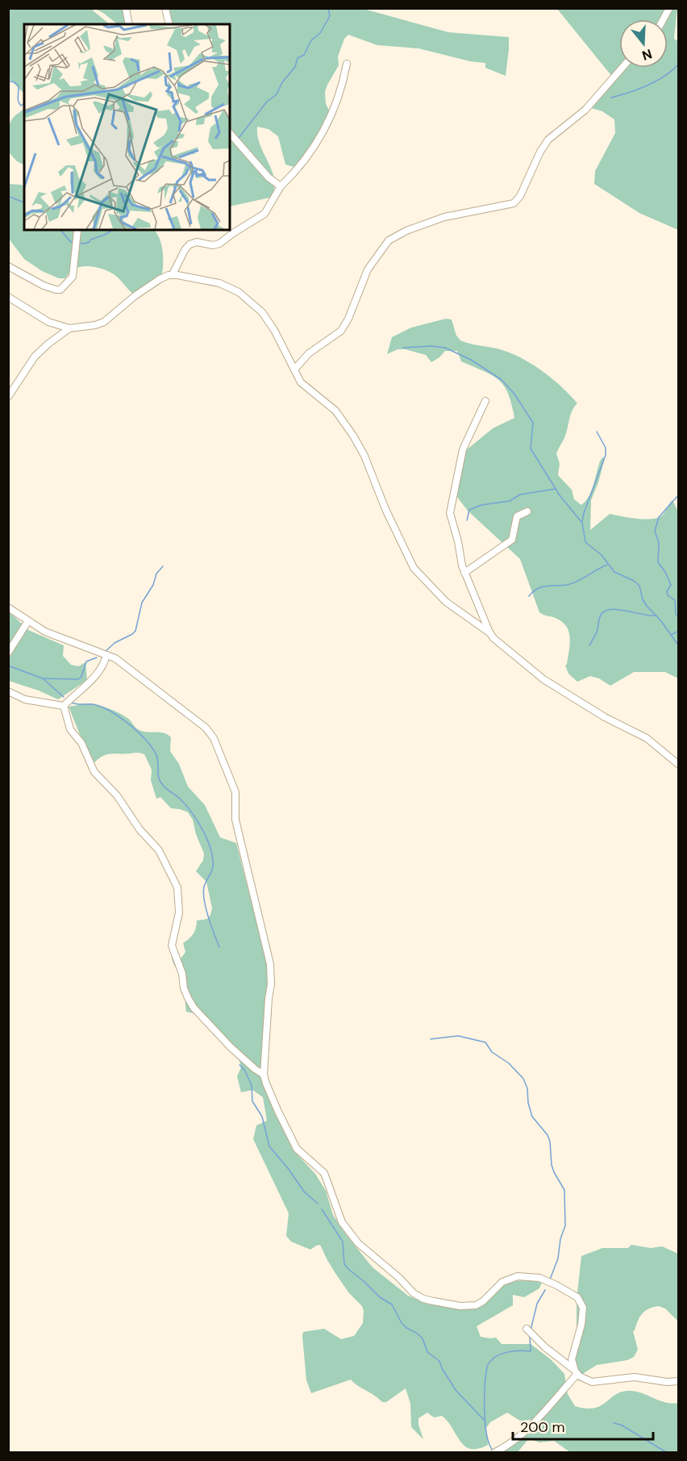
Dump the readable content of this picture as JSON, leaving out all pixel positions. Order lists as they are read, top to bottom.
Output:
{
  "scale_bar": "200 m",
  "north": "bottom"
}
